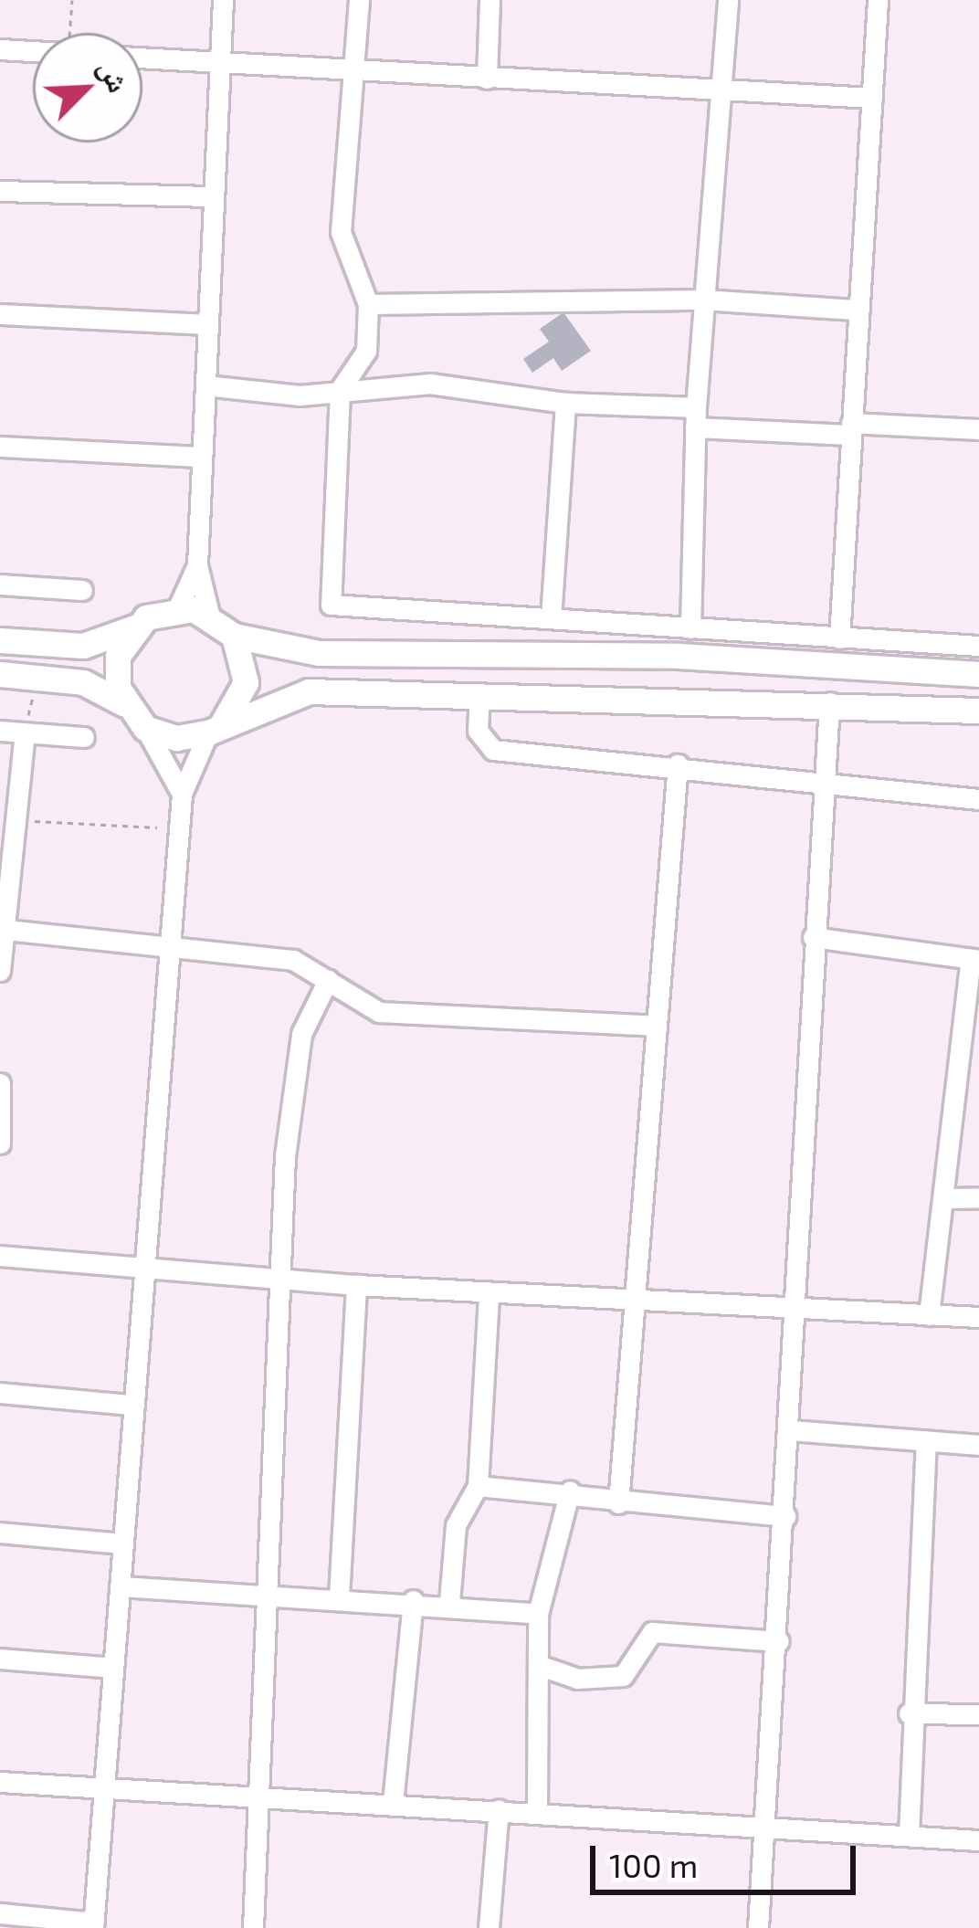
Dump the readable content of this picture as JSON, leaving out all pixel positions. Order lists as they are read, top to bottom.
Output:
{
  "scale_bar": "100 m",
  "north": "top right"
}
